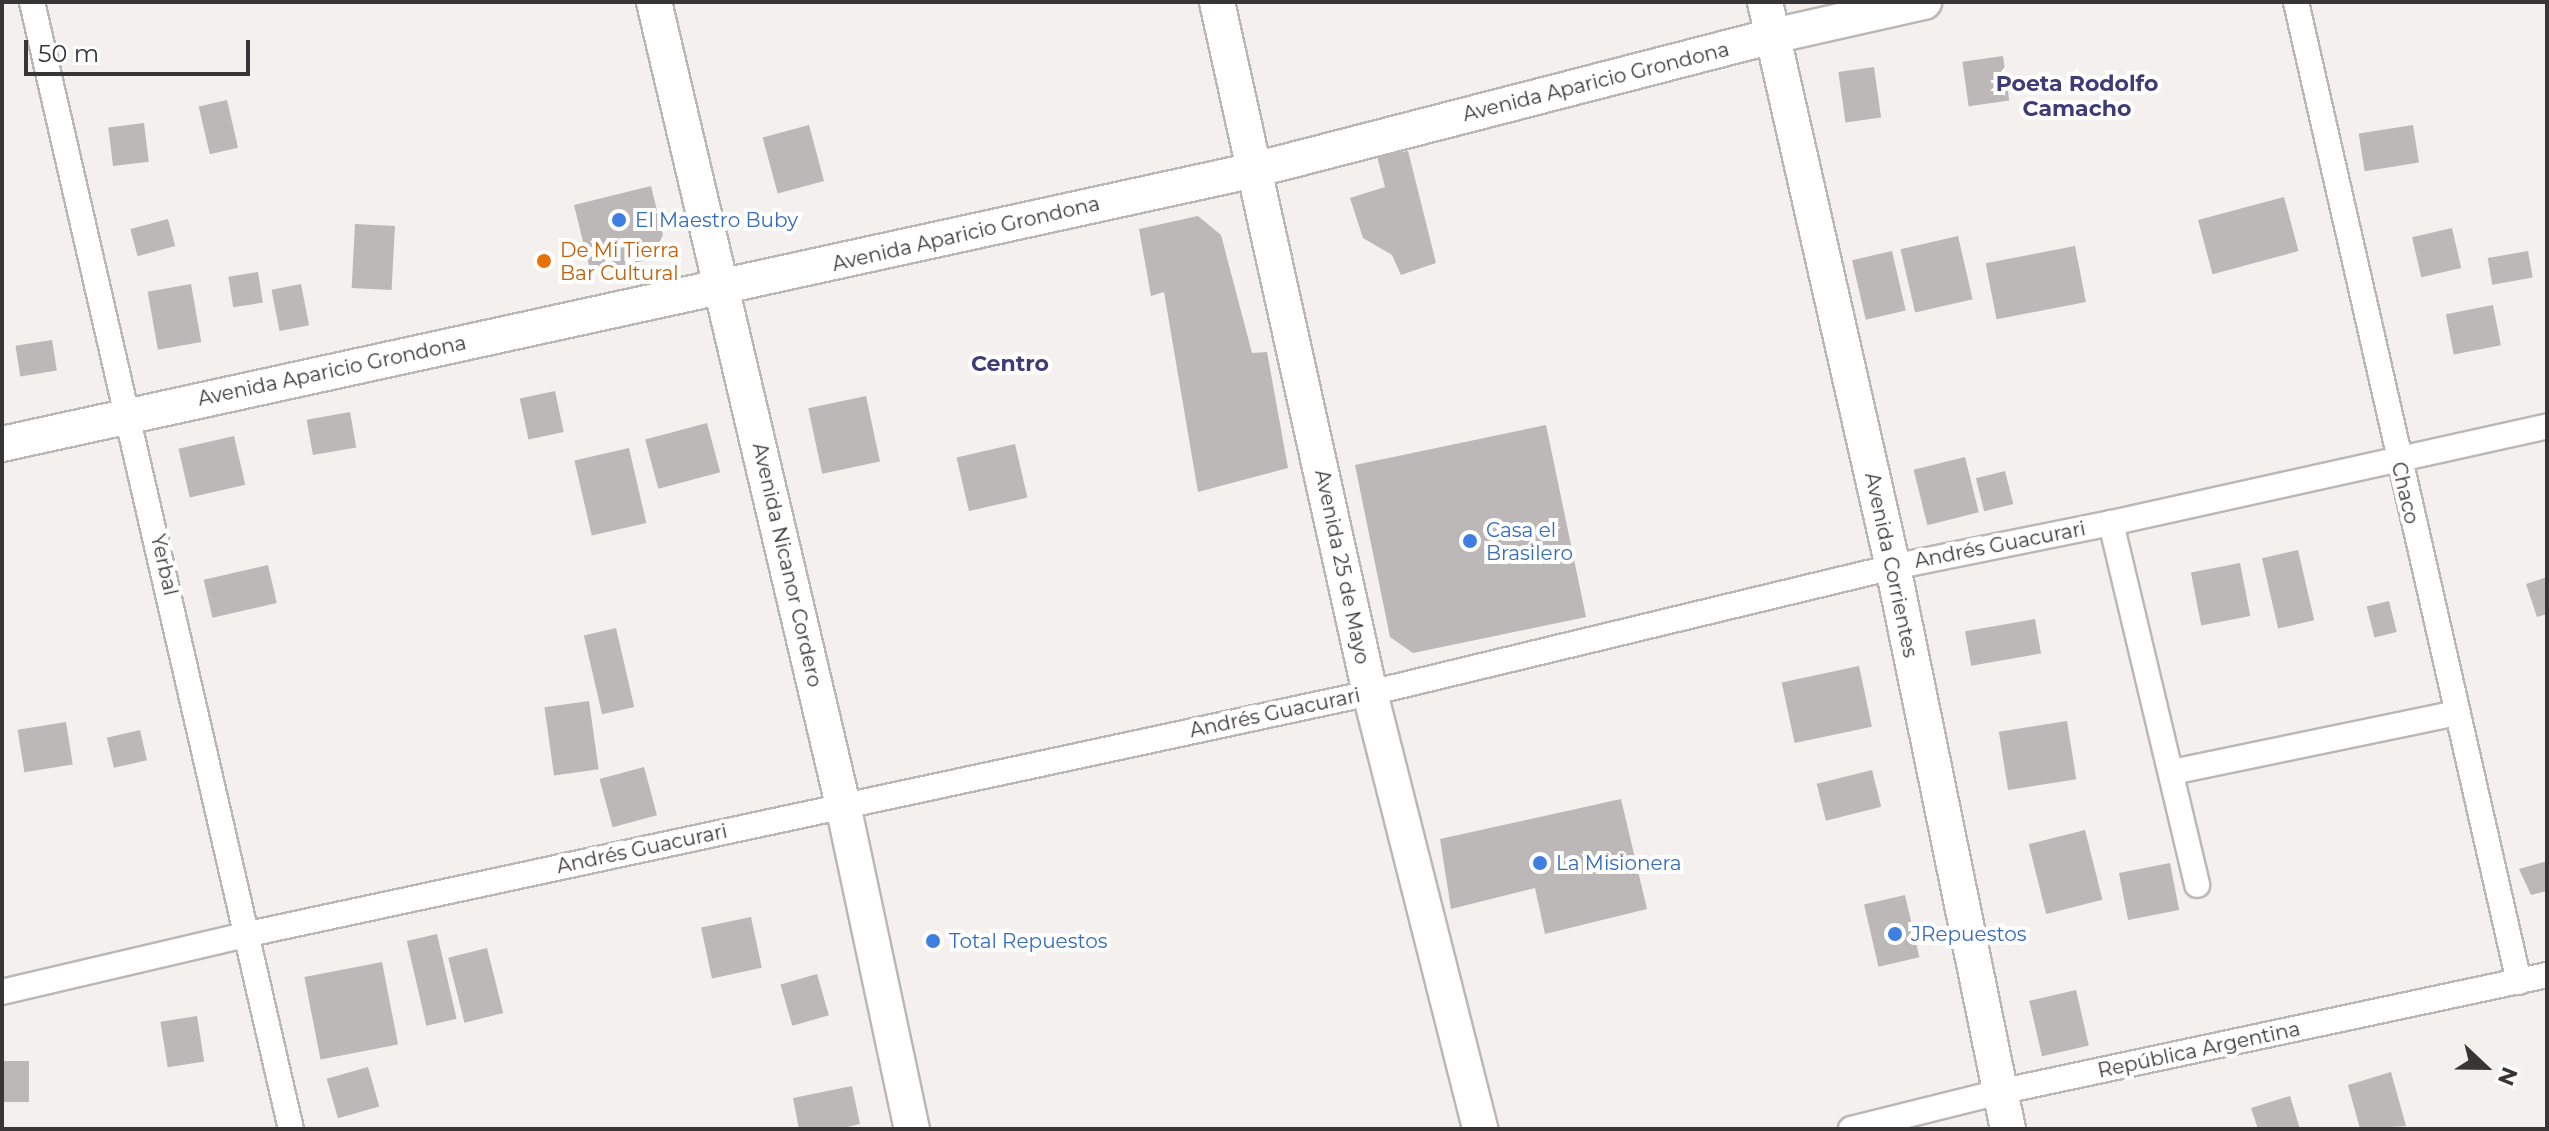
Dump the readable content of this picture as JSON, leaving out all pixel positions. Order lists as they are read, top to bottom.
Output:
{
  "streets": {
    "main road": [
      "Avenida Aparicio Grondona",
      "Avenida Nicanor Cordero",
      "Avenida Corrientes",
      "Avenida 25 de Mayo"
    ],
    "street": [
      "Chaco",
      "Andrés Guacurari",
      "Yerbal",
      "República Argentina"
    ]
  },
  "crossings": [
    ["Avenida Aparicio Grondona", "Yerbal"],
    ["Avenida Aparicio Grondona", "Avenida Nicanor Cordero"],
    ["Avenida Aparicio Grondona", "Avenida Corrientes"],
    ["Avenida Aparicio Grondona", "Avenida 25 de Mayo"],
    ["Chaco", "Andrés Guacurari"],
    ["Chaco", "República Argentina"],
    ["Andrés Guacurari", "Yerbal"],
    ["Andrés Guacurari", "Avenida Nicanor Cordero"],
    ["Andrés Guacurari", "Avenida Corrientes"],
    ["Andrés Guacurari", "Avenida 25 de Mayo"],
    ["Avenida Corrientes", "República Argentina"]
  ],
  "districts": ["Poeta Rodolfo Camacho", "Centro"],
  "places": [
    "El Maestro Buby",
    "De Mi Tierra Bar Cultural",
    "Casa el Brasilero",
    "La Misionera",
    "JRepuestos",
    "Total Repuestos"
  ],
  "scale_bar": "50 m",
  "north": "right"
}
